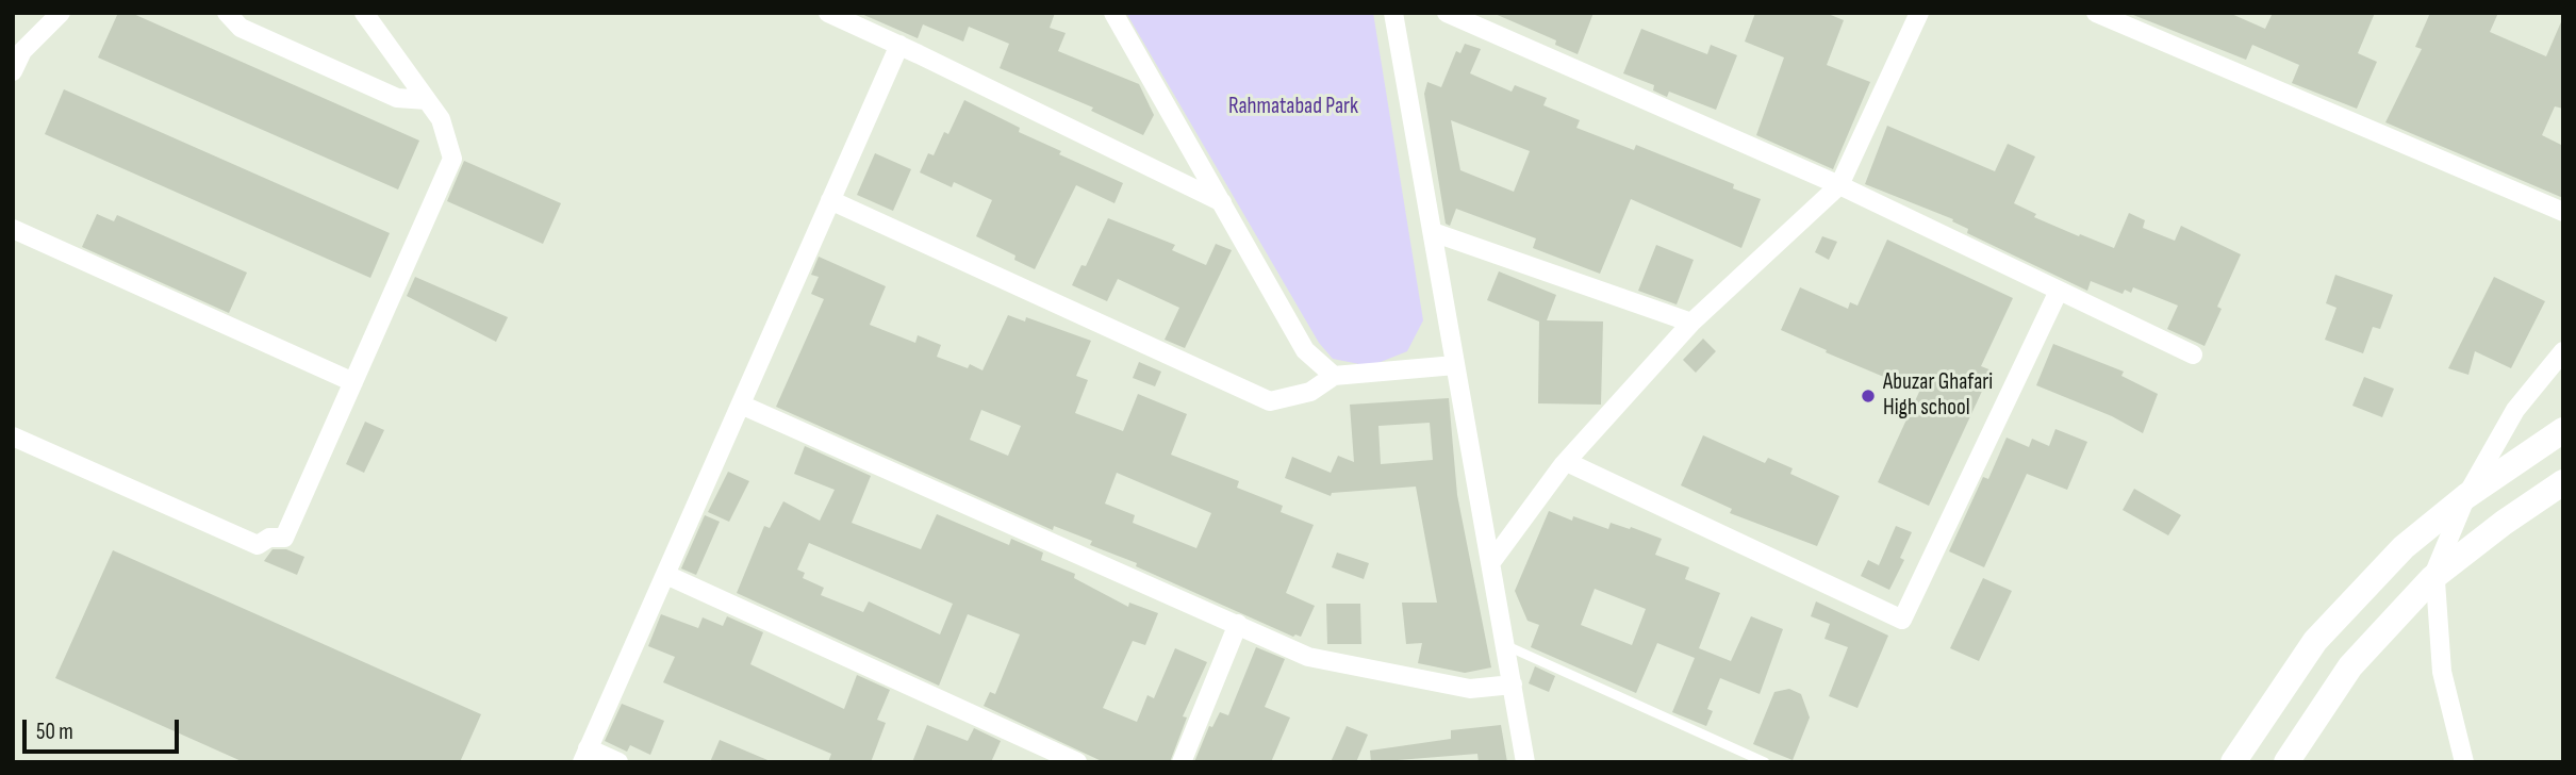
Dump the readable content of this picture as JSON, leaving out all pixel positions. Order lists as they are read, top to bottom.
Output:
{
  "parks": ["Rahmatabad Park"],
  "places": ["Abuzar Ghafari High school"],
  "scale_bar": "50 m"
}
